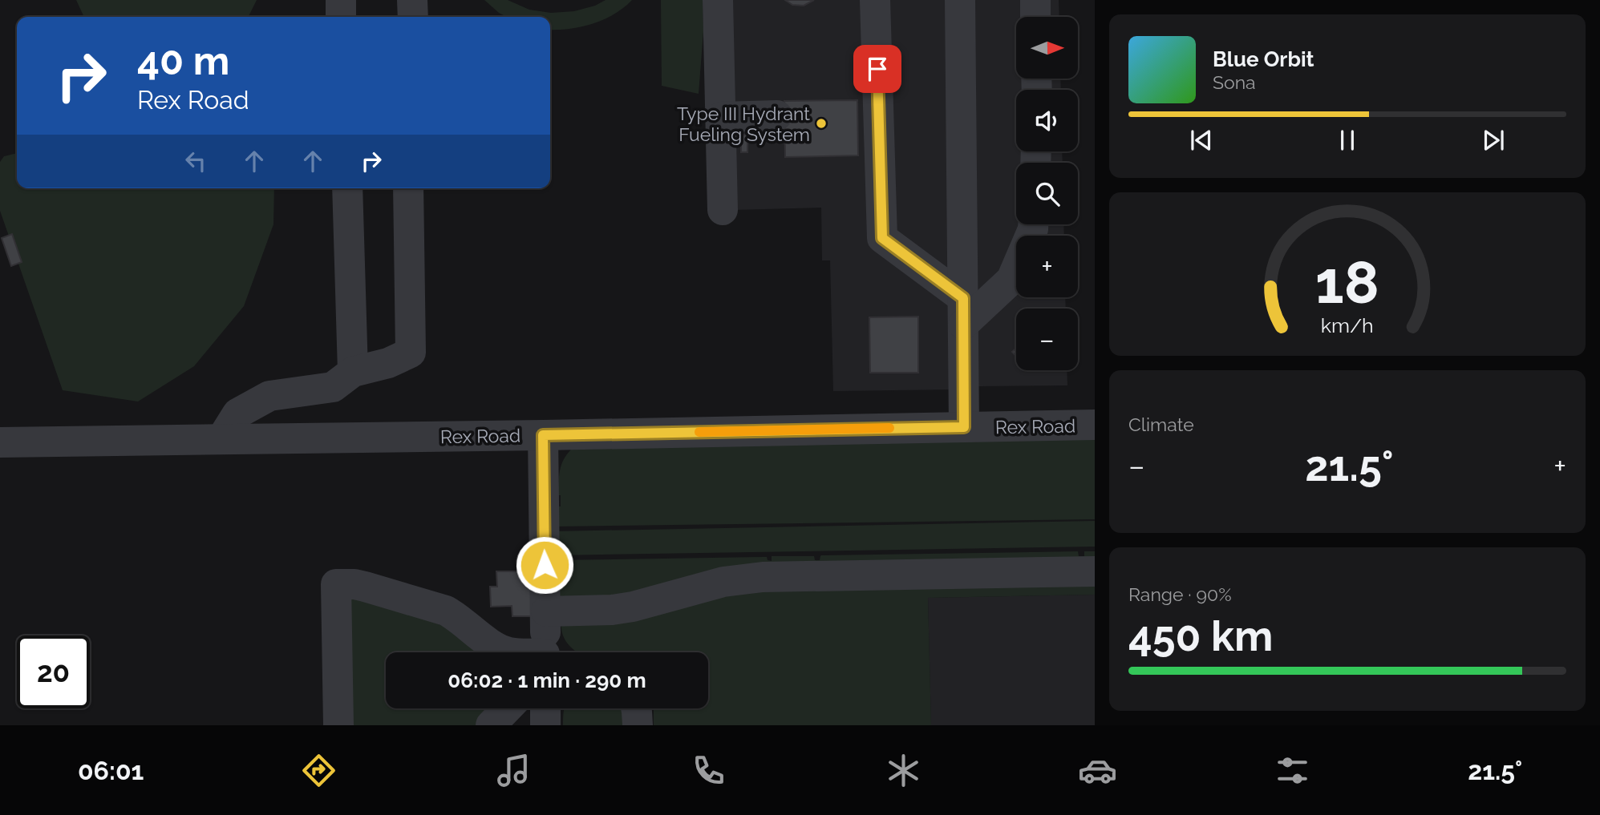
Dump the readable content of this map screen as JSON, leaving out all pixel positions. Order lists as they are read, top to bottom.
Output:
{
  "streets": {
    "lane": ["Rex Road"]
  },
  "places": ["Type III Hydrant Fueling System"],
  "north": "right",
  "page": {
    "map_buttons": ["+", "−"],
    "turn": ["40 m", "Rex Road"],
    "song": ["Blue Orbit", "Sona"],
    "tile": [
      "Climate",
      ["Range · 90%", "450 km"]
    ],
    "heat": ["−", "21.5°", "+"],
    "limit": "20",
    "trip": "06:02 · 1 min · 290 m",
    "tabs": ["06:01", "21.5°"],
    "gauge": ["18", "km/h"]
  }
}
